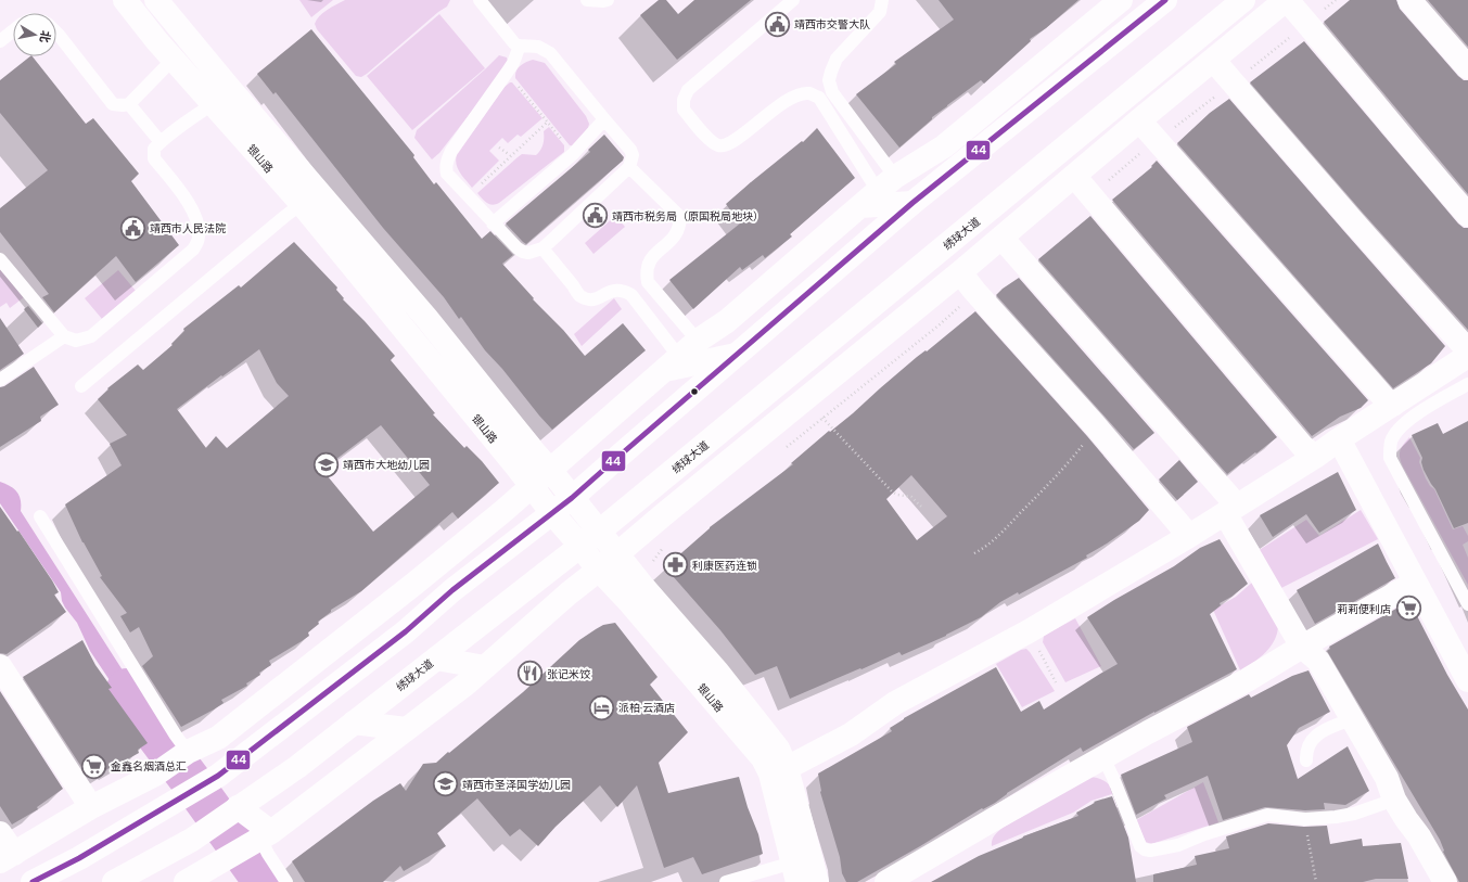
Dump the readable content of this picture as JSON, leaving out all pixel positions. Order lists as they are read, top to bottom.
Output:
{
  "streets": {
    "street": ["银山路", "绣球大道"]
  },
  "crossings": [
    ["银山路", "绣球大道"]
  ],
  "places": {
    "public building": ["靖西市交警大队", "靖西市税务局（原国税局地块）", "靖西市人民法院"],
    "school or university": ["靖西市大地幼儿园", "靖西市圣泽国学幼儿园"],
    "pharmacy": ["利康医药连锁"],
    "supermarket": ["莉莉便利店", "金鑫名烟酒总汇"],
    "restaurant": ["张记米饺"],
    "hotel": ["派柏·云酒店"]
  },
  "lines": ["transit line 44"],
  "north": "right"
}
